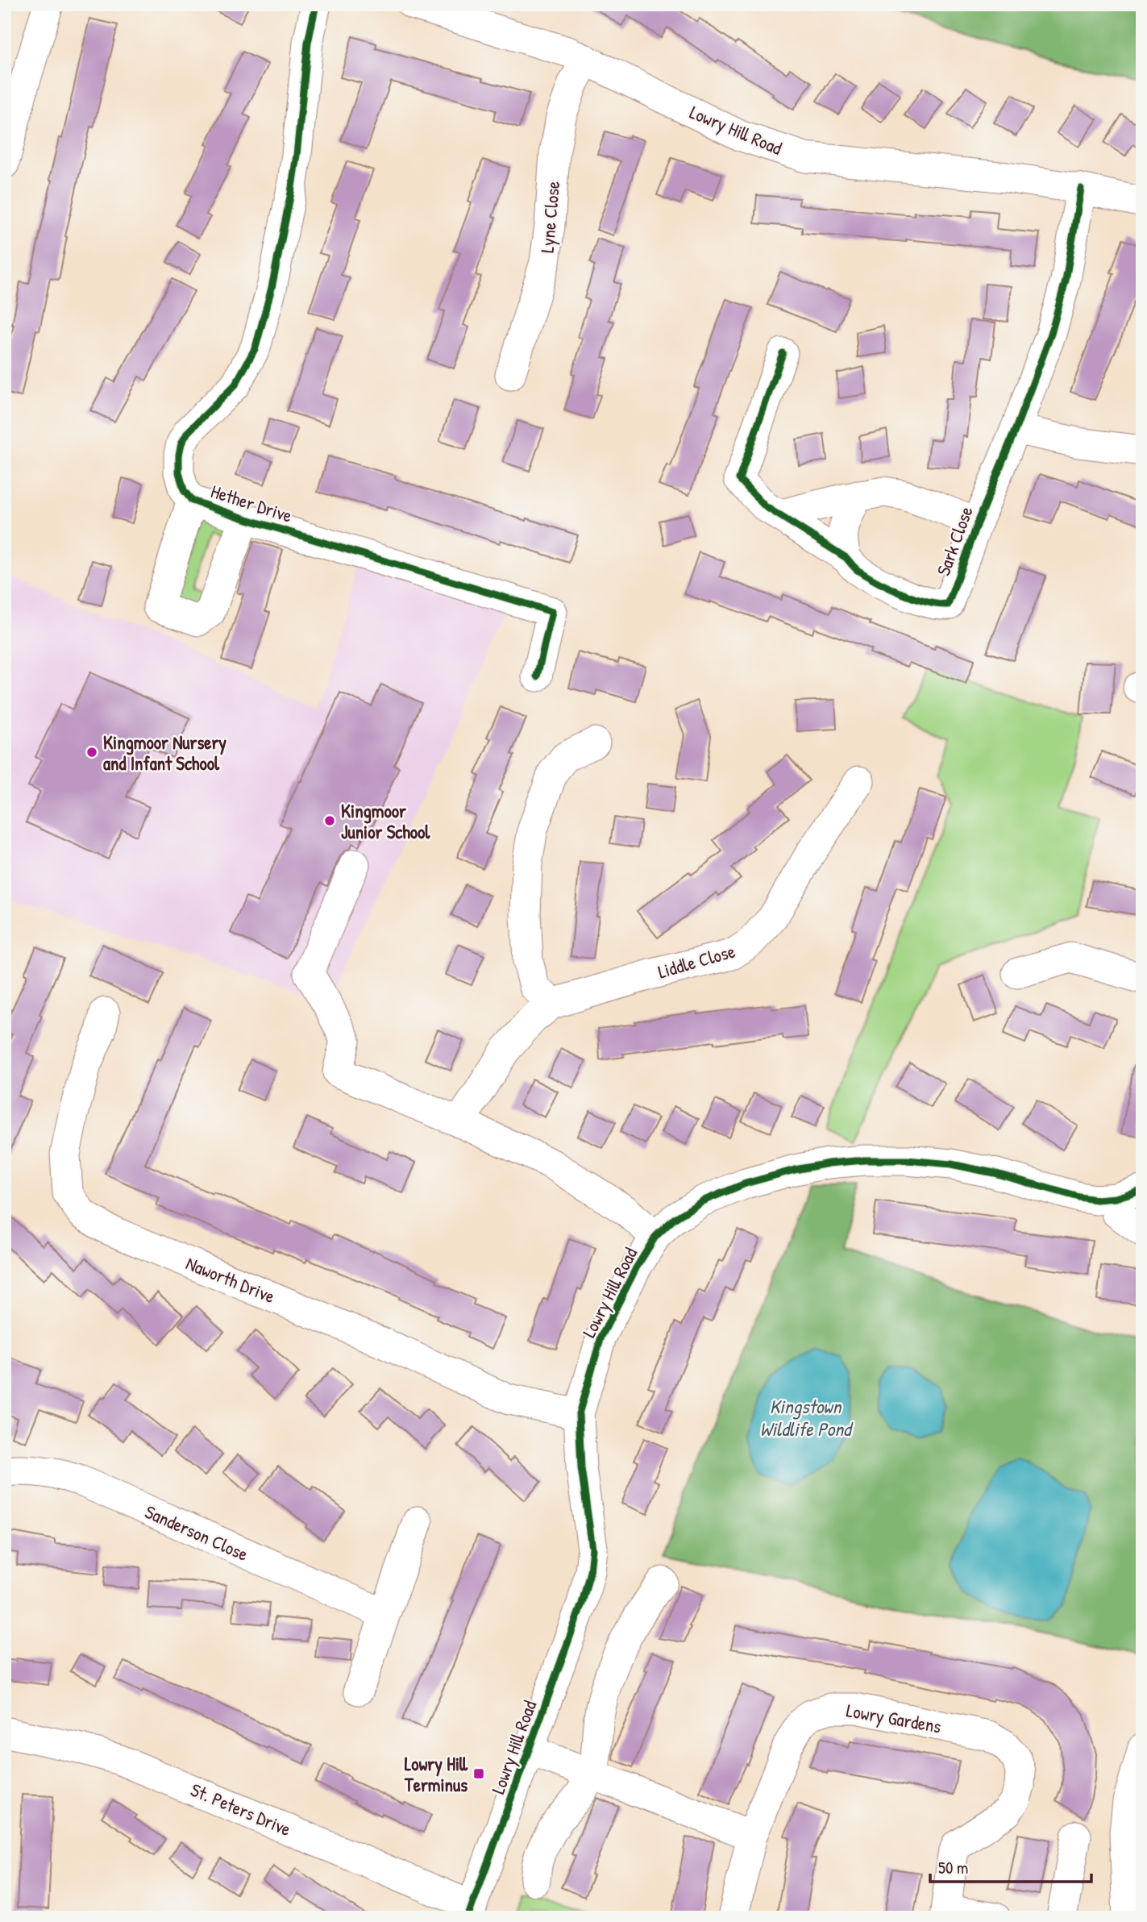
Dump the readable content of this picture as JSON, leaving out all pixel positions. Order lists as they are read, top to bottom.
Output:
{
  "streets": {
    "street": [
      "Lowry Hill Road",
      "Lyne Close",
      "Hether Drive",
      "Sark Close",
      "Liddle Close",
      "Naworth Drive",
      "Sanderson Close",
      "Lowry Gardens",
      "St. Peters Drive"
    ]
  },
  "crossings": [
    ["Lowry Hill Road", "Lyne Close"],
    ["Lowry Hill Road", "Sark Close"],
    ["Lowry Hill Road", "Naworth Drive"],
    ["Lowry Hill Road", "St. Peters Drive"]
  ],
  "water": ["Kingstown Wildlife Pond"],
  "places": {
    "other": ["Kingmoor Nursery and Infant School", "Kingmoor Junior School"],
    "transit": ["Lowry Hill Terminus"]
  },
  "scale_bar": "50 m"
}
